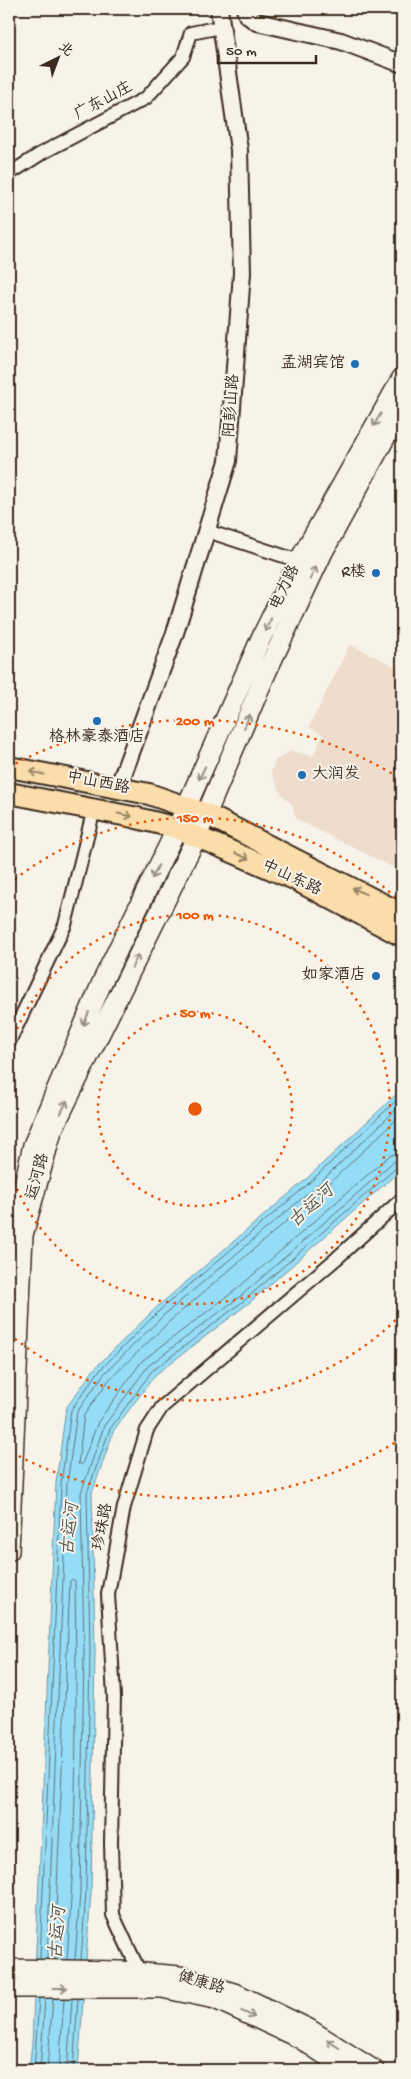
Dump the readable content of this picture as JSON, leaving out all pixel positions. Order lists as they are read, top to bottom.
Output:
{
  "streets": {
    "main road": [
      "电力路",
      "中山西路",
      "中山东路",
      "运河路",
      "健康路"
    ],
    "street": ["广东山庄", "阳彭山路", "珍珠路"]
  },
  "crossings": [
    ["广东山庄", "阳彭山路"],
    ["阳彭山路", "中山西路"],
    ["电力路", "中山西路"],
    ["电力路", "中山东路"],
    ["电力路", "运河路"],
    ["中山西路", "中山东路"],
    ["中山西路", "运河路"],
    ["中山东路", "运河路"],
    ["珍珠路", "健康路"]
  ],
  "water": ["古运河"],
  "places": [
    "孟湖宾馆",
    "R楼",
    "格林豪泰酒店",
    "大润发",
    "如家酒店"
  ],
  "scale_bar": "50 m",
  "north": "top right",
  "rings": [
    "200 m",
    "150 m",
    "100 m",
    "50 m"
  ]
}
